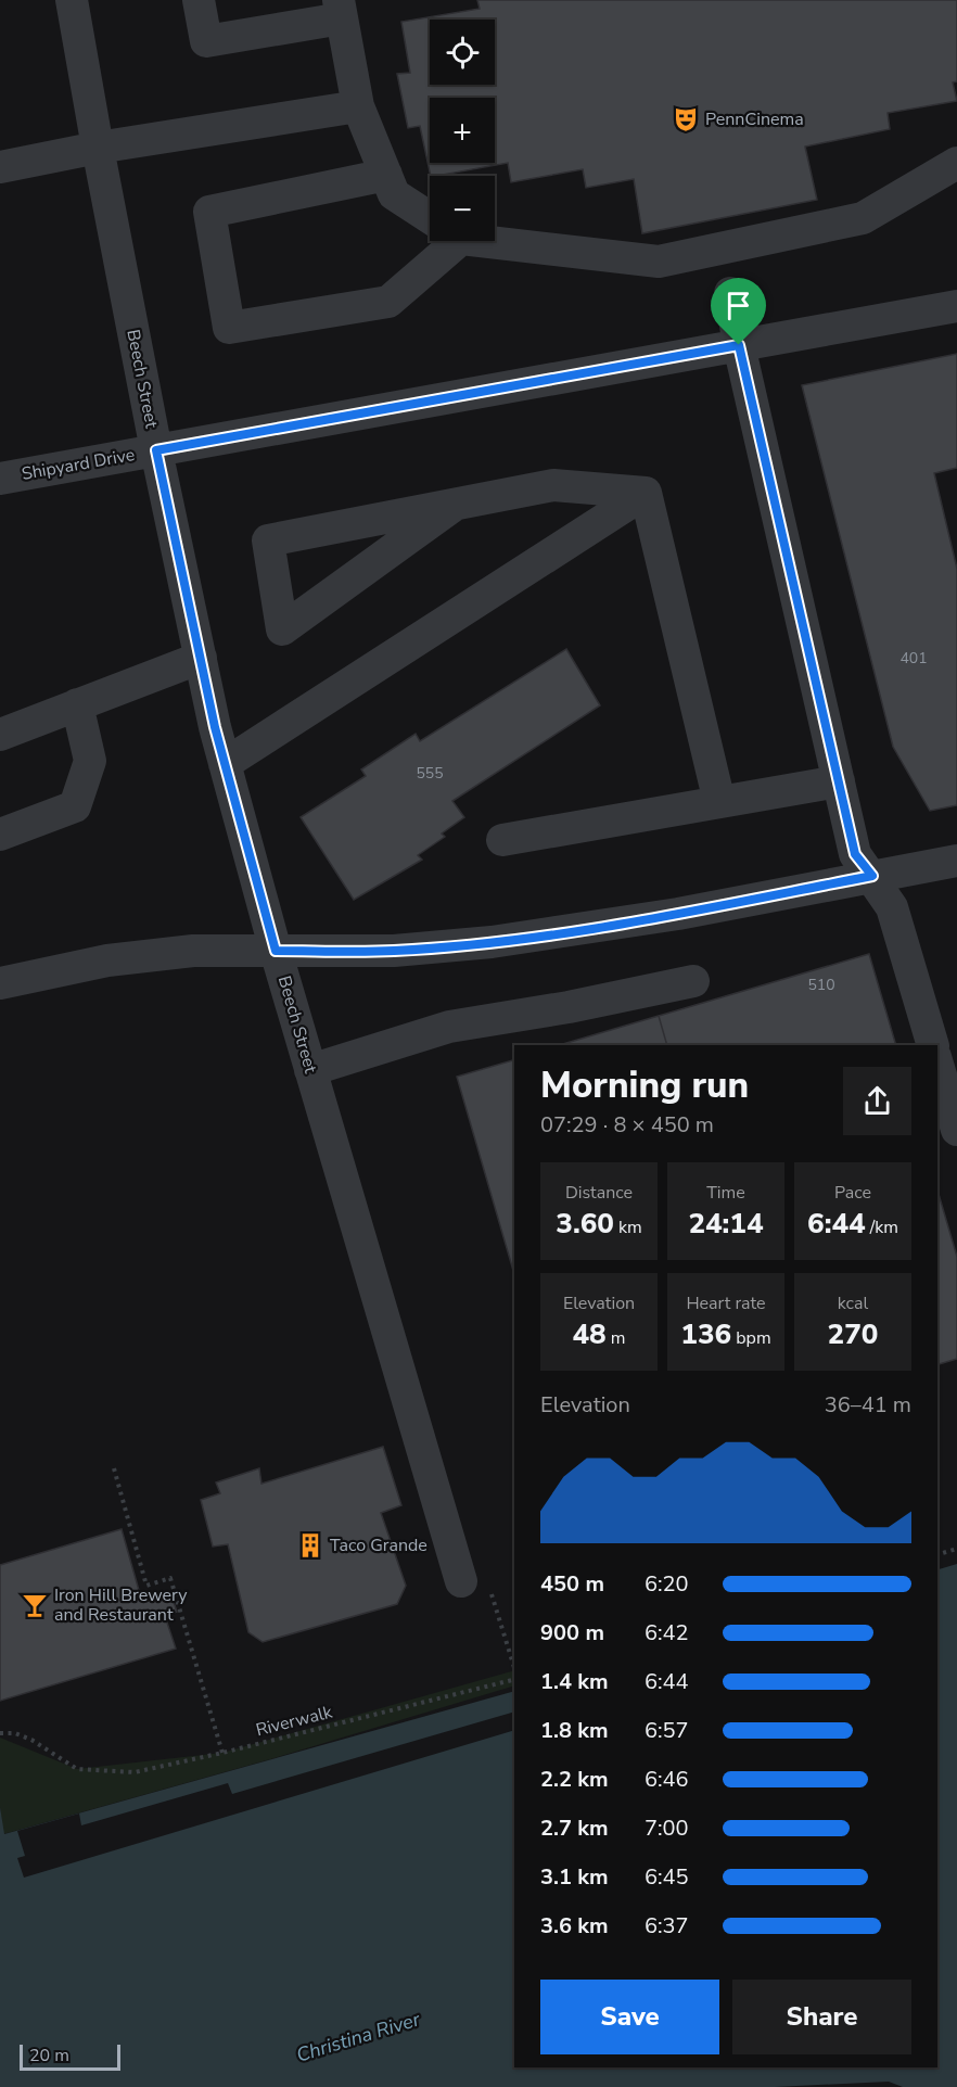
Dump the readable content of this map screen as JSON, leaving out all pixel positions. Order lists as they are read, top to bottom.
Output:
{
  "streets": {
    "street": ["Beech Street", "Shipyard Drive"],
    "path": ["Riverwalk"]
  },
  "crossings": [
    ["Beech Street", "Shipyard Drive"]
  ],
  "water": ["Christina River"],
  "places": {
    "theatre": ["PennCinema"],
    "building": ["Taco Grande"],
    "bar": ["Iron Hill Brewery and Restaurant"]
  },
  "house_numbers": ["401", "555", "510"],
  "scale_bar": "20 m",
  "page": {
    "map_buttons": ["+", "−"],
    "heading": ["Morning run", "07:29 · 8 × 450 m"],
    "stats": [
      ["Distance", "3.60 km"],
      ["Time", "24:14"],
      ["Pace", "6:44 /km"],
      ["Elevation", "48 m"],
      ["Heart rate", "136 bpm"],
      ["kcal", "270"]
    ],
    "chart": ["Elevation", "36–41 m"],
    "list": [
      {
        "name": "450 m",
        "note": "6:20"
      },
      {
        "name": "900 m",
        "note": "6:42"
      },
      {
        "name": "1.4 km",
        "note": "6:44"
      },
      {
        "name": "1.8 km",
        "note": "6:57"
      },
      {
        "name": "2.2 km",
        "note": "6:46"
      },
      {
        "name": "2.7 km",
        "note": "7:00"
      },
      {
        "name": "3.1 km",
        "note": "6:45"
      },
      {
        "name": "3.6 km",
        "note": "6:37"
      }
    ],
    "buttons": ["Save", "Share"],
    "scale": "20 m"
  }
}
